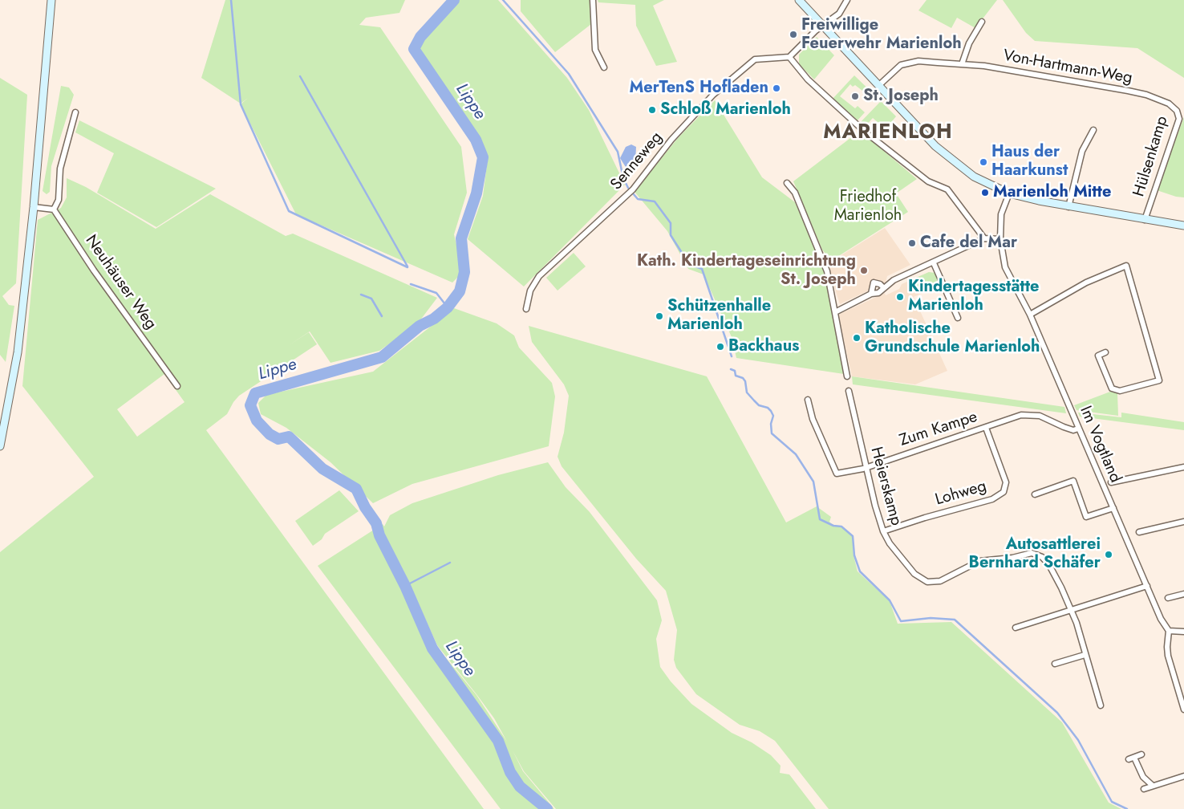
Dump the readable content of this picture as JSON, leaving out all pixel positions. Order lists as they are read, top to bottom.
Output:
{
  "streets": {
    "street": [
      "Von-Hartmann-Weg",
      "Hülsenkamp",
      "Senneweg",
      "Neuhäuser Weg",
      "Zum Kampe",
      "Im Vogtland",
      "Heierskamp",
      "Lohweg"
    ]
  },
  "crossings": [
    ["Von-Hartmann-Weg", "Hülsenkamp"],
    ["Zum Kampe", "Im Vogtland"],
    ["Zum Kampe", "Heierskamp"],
    ["Zum Kampe", "Lohweg"],
    ["Heierskamp", "Lohweg"]
  ],
  "districts": ["MARIENLOH"],
  "water": ["Lippe"],
  "parks": ["Friedhof Marienloh"],
  "places": [
    "Freiwillige Feuerwehr Marienloh",
    "MerTenS Hofladen",
    "St. Joseph",
    "Schloß Marienloh",
    "Haus der Haarkunst",
    "Marienloh Mitte",
    "Cafe del Mar",
    "Kath. Kindertageseinrichtung St. Joseph",
    "Kindertagesstätte Marienloh",
    "Schützenhalle Marienloh",
    "Katholische Grundschule Marienloh",
    "Backhaus",
    "Autosattlerei Bernhard Schäfer"
  ]
}
